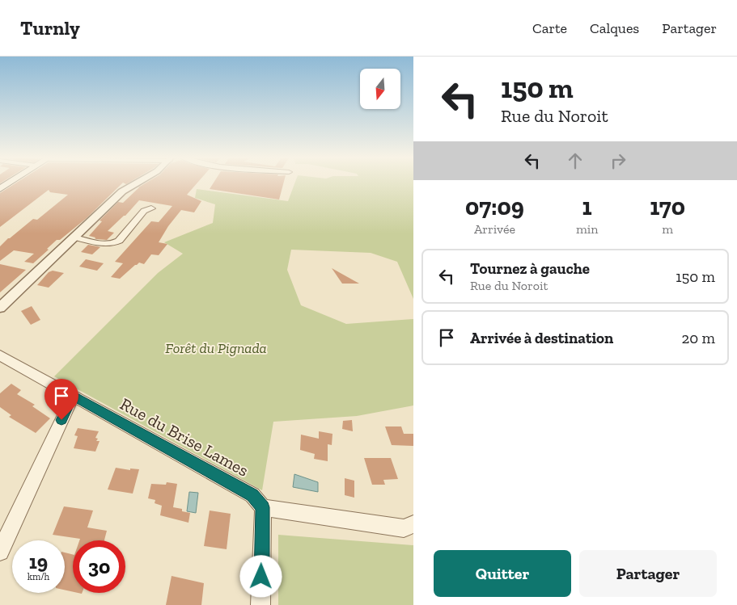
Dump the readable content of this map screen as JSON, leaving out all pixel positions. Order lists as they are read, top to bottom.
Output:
{
  "streets": {
    "street": ["Rue du Brise Lames"]
  },
  "parks": ["Forêt du Pignada"],
  "north": "bottom",
  "page": {
    "header": "Turnly",
    "nav": ["Carte", "Calques", "Partager"],
    "turn": ["150 m", "Rue du Noroit"],
    "eta": [
      "07:09",
      "Arrivée",
      "1",
      "min",
      "170",
      "m"
    ],
    "list": [
      {
        "name": "Tournez à gauche",
        "note": "Rue du Noroit",
        "value": "150 m"
      },
      {
        "name": "Arrivée à destination",
        "value": "20 m"
      }
    ],
    "speed": "19 km/h",
    "limit": "30",
    "buttons": ["Quitter", "Partager"]
  }
}
